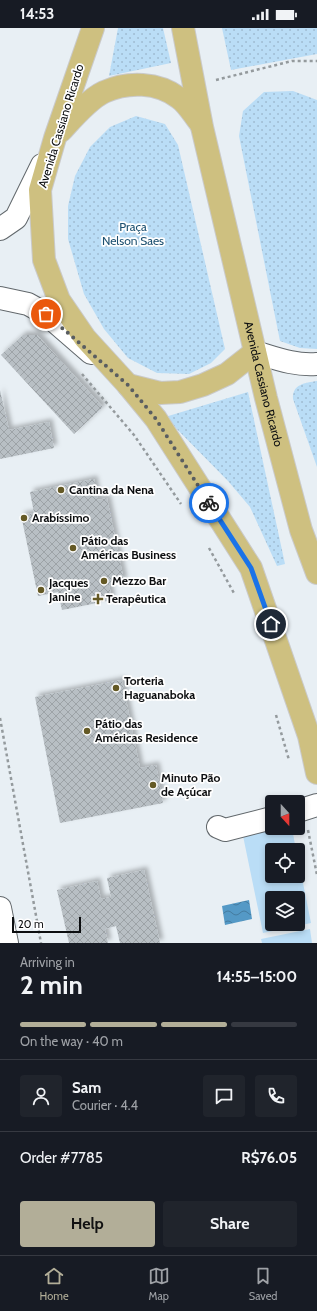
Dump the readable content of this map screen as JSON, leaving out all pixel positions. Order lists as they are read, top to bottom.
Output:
{
  "streets": {
    "main road": ["Avenida Cassiano Ricardo"]
  },
  "parks": ["Praça Nelson Saes"],
  "places": {
    "other": [
      "Cantina da Nena",
      "Arabíssimo",
      "Pátio das Américas Business",
      "Mezzo Bar",
      "Jacques Janine",
      "Torteria Haguanaboka",
      "Pátio das Américas Residence",
      "Minuto Pão de Açúcar"
    ],
    "health": ["Terapêutica"]
  },
  "scale_bar": "20 m",
  "north": "bottom",
  "page": {
    "status": "14:53",
    "scale": "20 m",
    "heading": ["2 min", "Arriving in", "14:55–15:00"],
    "panel": [
      "Sam",
      "Courier · 4.4",
      "Order #7785",
      "R$76.05"
    ],
    "bar": "On the way · 40 m",
    "buttons": ["Help", "Share"],
    "tabs": ["Home", "Map", "Saved"]
  }
}
